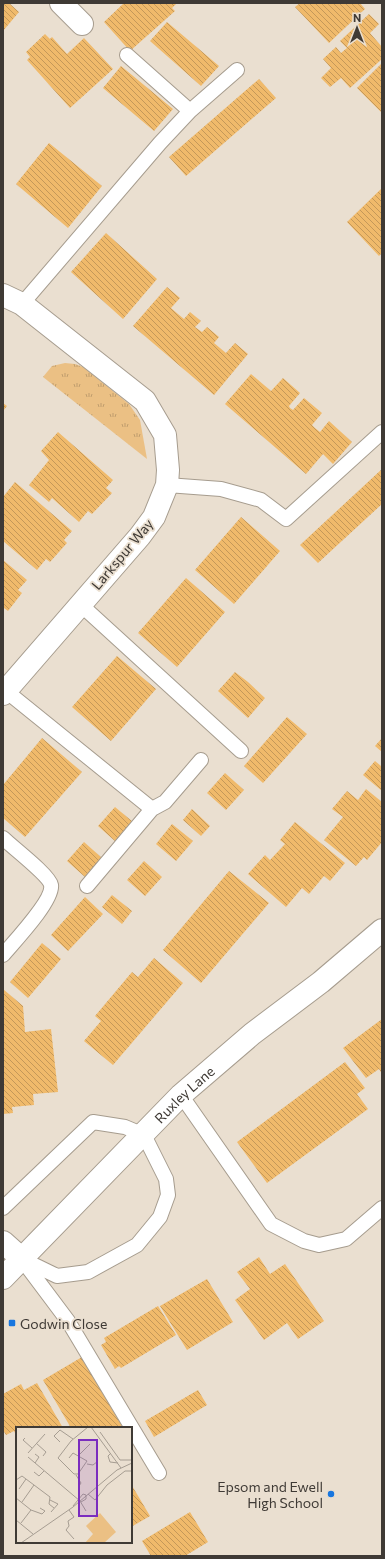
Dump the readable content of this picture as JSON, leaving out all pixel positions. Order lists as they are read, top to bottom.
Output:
{
  "streets": {
    "street": ["Larkspur Way", "Ruxley Lane"]
  },
  "places": {
    "transit": ["Godwin Close"],
    "other": ["Epsom and Ewell High School"]
  },
  "north": "top"
}
